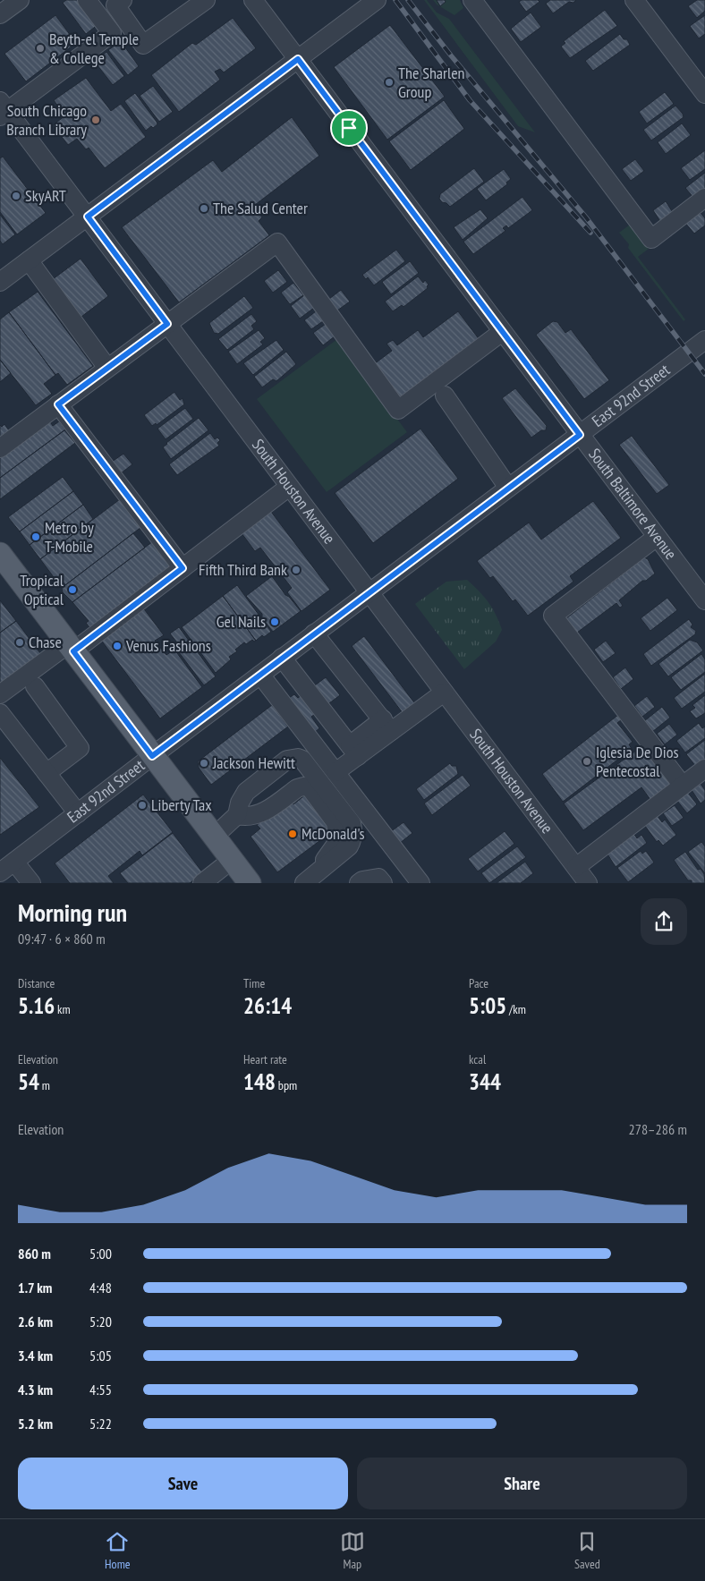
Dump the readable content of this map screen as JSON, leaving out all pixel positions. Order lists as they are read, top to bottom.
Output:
{
  "streets": {
    "street": ["East 92nd Street", "South Houston Avenue", "South Baltimore Avenue"]
  },
  "crossings": [
    ["East 92nd Street", "South Houston Avenue"],
    ["East 92nd Street", "South Baltimore Avenue"]
  ],
  "places": [
    "Beyth-el Temple & College",
    "The Sharlen Group",
    "South Chicago Branch Library",
    "SkyART",
    "The Salud Center",
    "Metro by T-Mobile",
    "Fifth Third Bank",
    "Tropical Optical",
    "Gel Nails",
    "Chase",
    "Venus Fashions",
    "Iglesia De Dios Pentecostal",
    "Jackson Hewitt",
    "Liberty Tax",
    "McDonald's"
  ],
  "page": {
    "heading": ["Morning run", "09:47 · 6 × 860 m"],
    "stats": [
      ["Distance", "5.16 km"],
      ["Time", "26:14"],
      ["Pace", "5:05 /km"],
      ["Elevation", "54 m"],
      ["Heart rate", "148 bpm"],
      ["kcal", "344"]
    ],
    "chart": ["Elevation", "278–286 m"],
    "list": [
      {
        "name": "860 m",
        "note": "5:00"
      },
      {
        "name": "1.7 km",
        "note": "4:48"
      },
      {
        "name": "2.6 km",
        "note": "5:20"
      },
      {
        "name": "3.4 km",
        "note": "5:05"
      },
      {
        "name": "4.3 km",
        "note": "4:55"
      },
      {
        "name": "5.2 km",
        "note": "5:22"
      }
    ],
    "buttons": ["Save", "Share"],
    "tabs": ["Home", "Map", "Saved"]
  }
}
